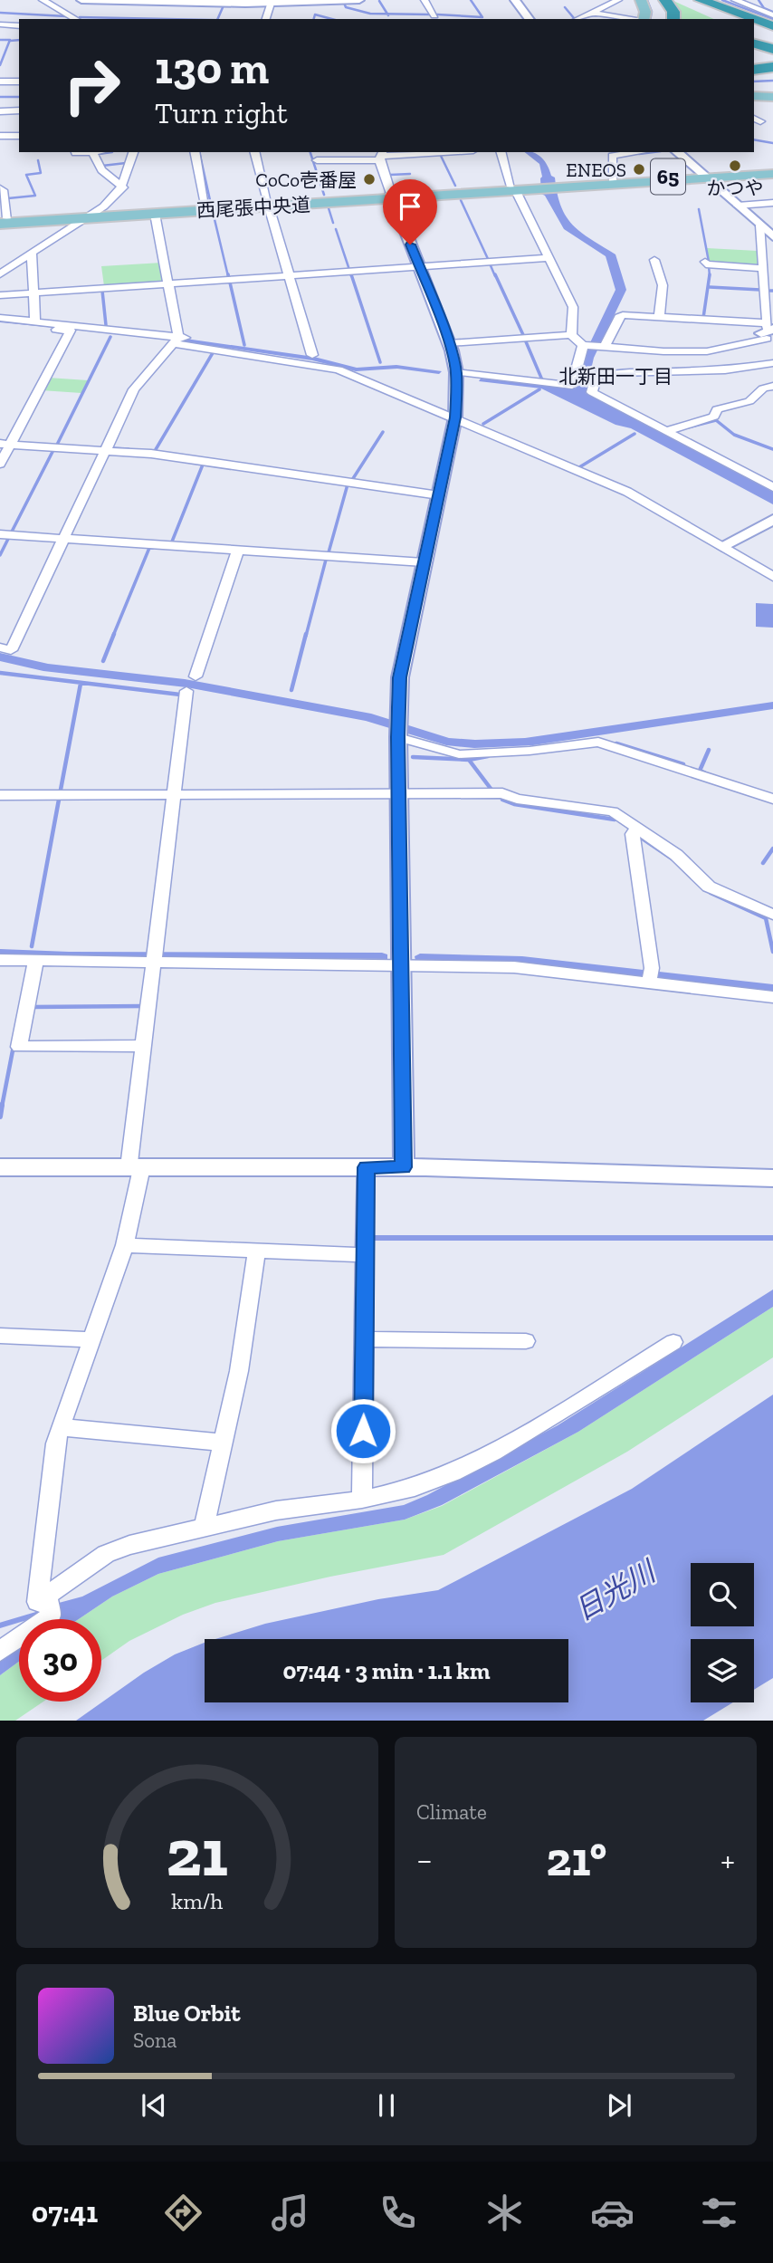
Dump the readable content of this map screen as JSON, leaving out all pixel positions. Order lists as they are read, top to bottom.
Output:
{
  "streets": {
    "main road": ["65", "西尾張中央道"]
  },
  "districts": ["北新田一丁目"],
  "water": ["日光川"],
  "places": ["かつや", "ENEOS", "CoCo壱番屋"],
  "page": {
    "turn": ["130 m", "Turn right"],
    "limit": "30",
    "trip": "07:44 · 3 min · 1.1 km",
    "tile": "Climate",
    "heat": ["−", "21°", "+"],
    "song": ["Blue Orbit", "Sona"],
    "tabs": "07:41",
    "gauge": ["21", "km/h"]
  }
}
